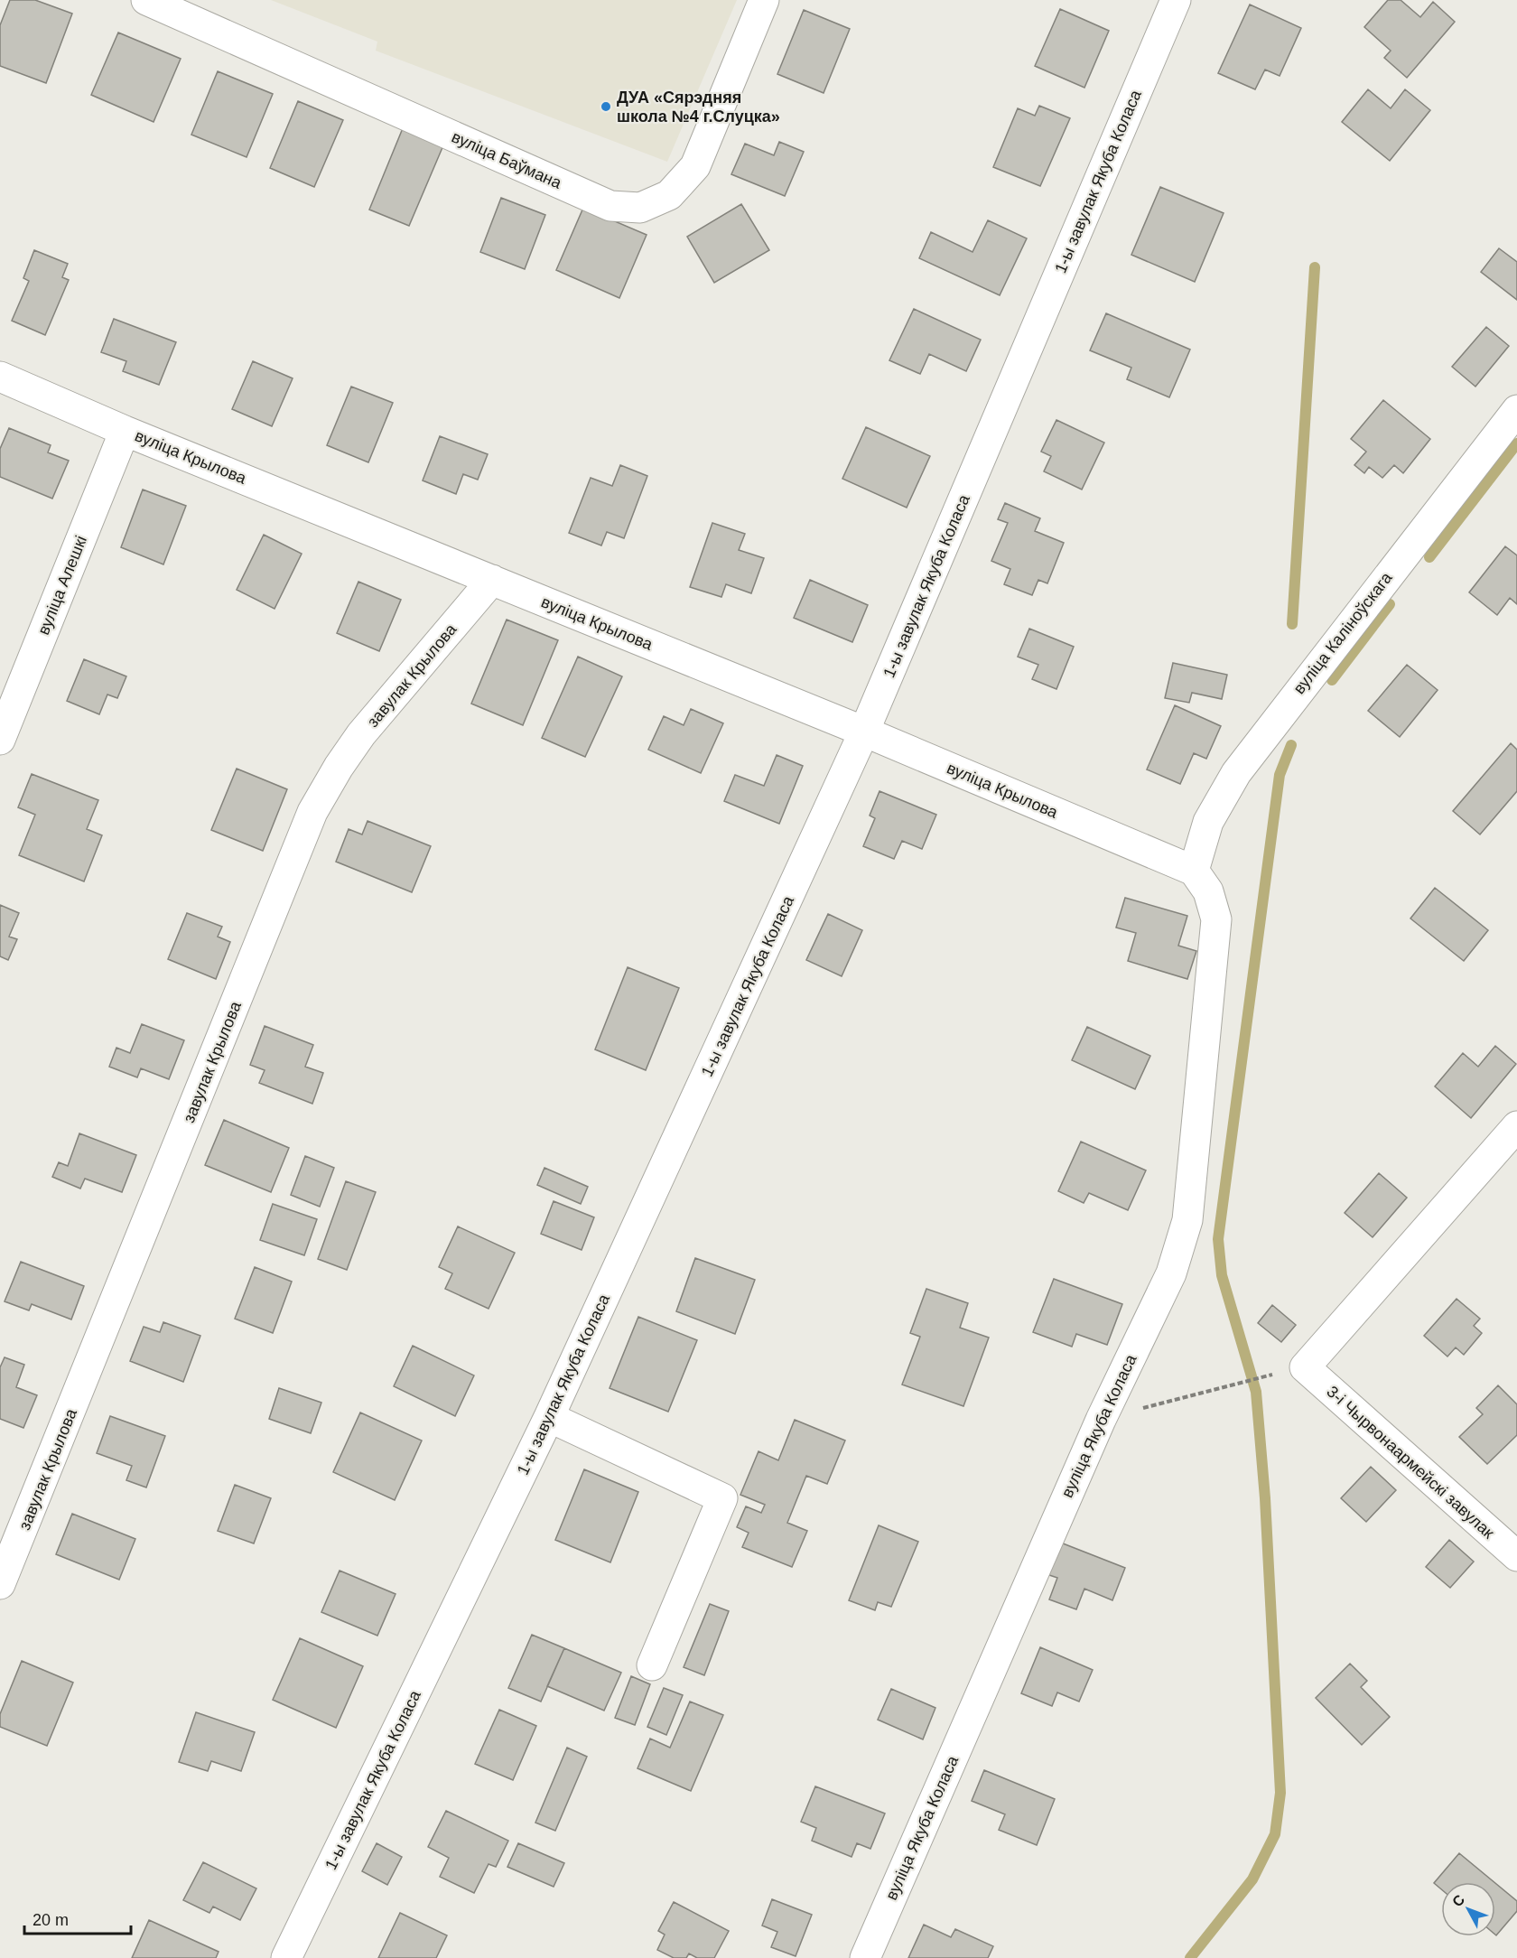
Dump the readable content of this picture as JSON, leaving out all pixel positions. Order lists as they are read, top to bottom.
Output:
{
  "streets": {
    "street": [
      "вуліца Баўмана",
      "1-ы завулак Якуба Коласа",
      "вуліца Крылова",
      "вуліца Алешкі",
      "вуліца Каліноўскага",
      "завулак Крылова",
      "вуліца Якуба Коласа",
      "3-і Чырвонаармейскі завулак"
    ]
  },
  "crossings": [
    ["1-ы завулак Якуба Коласа", "вуліца Крылова"],
    ["вуліца Крылова", "вуліца Алешкі"],
    ["вуліца Крылова", "вуліца Каліноўскага"],
    ["вуліца Крылова", "завулак Крылова"],
    ["вуліца Крылова", "вуліца Якуба Коласа"],
    ["вуліца Каліноўскага", "вуліца Якуба Коласа"]
  ],
  "places": ["ДУА «Сярэдняя школа №4 г.Слуцка»"],
  "scale_bar": "20 m",
  "north": "top left"
}
